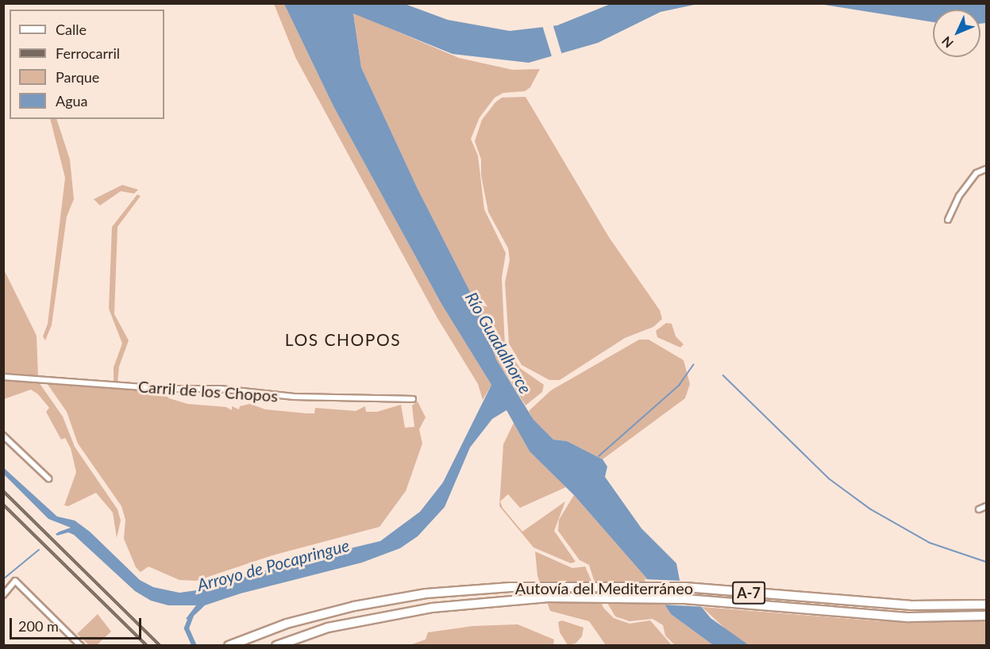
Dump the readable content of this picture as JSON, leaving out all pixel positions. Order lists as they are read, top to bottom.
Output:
{
  "streets": {
    "highway": ["Autovía del Mediterráneo", "A-7"],
    "street": ["Carril de los Chopos"]
  },
  "districts": ["LOS CHOPOS"],
  "water": ["Río Guadalhorce", "Arroyo de Pocapringue"],
  "legend": [
    "Calle",
    "Ferrocarril",
    "Parque",
    "Agua"
  ],
  "scale_bar": "200 m",
  "north": "bottom left"
}
